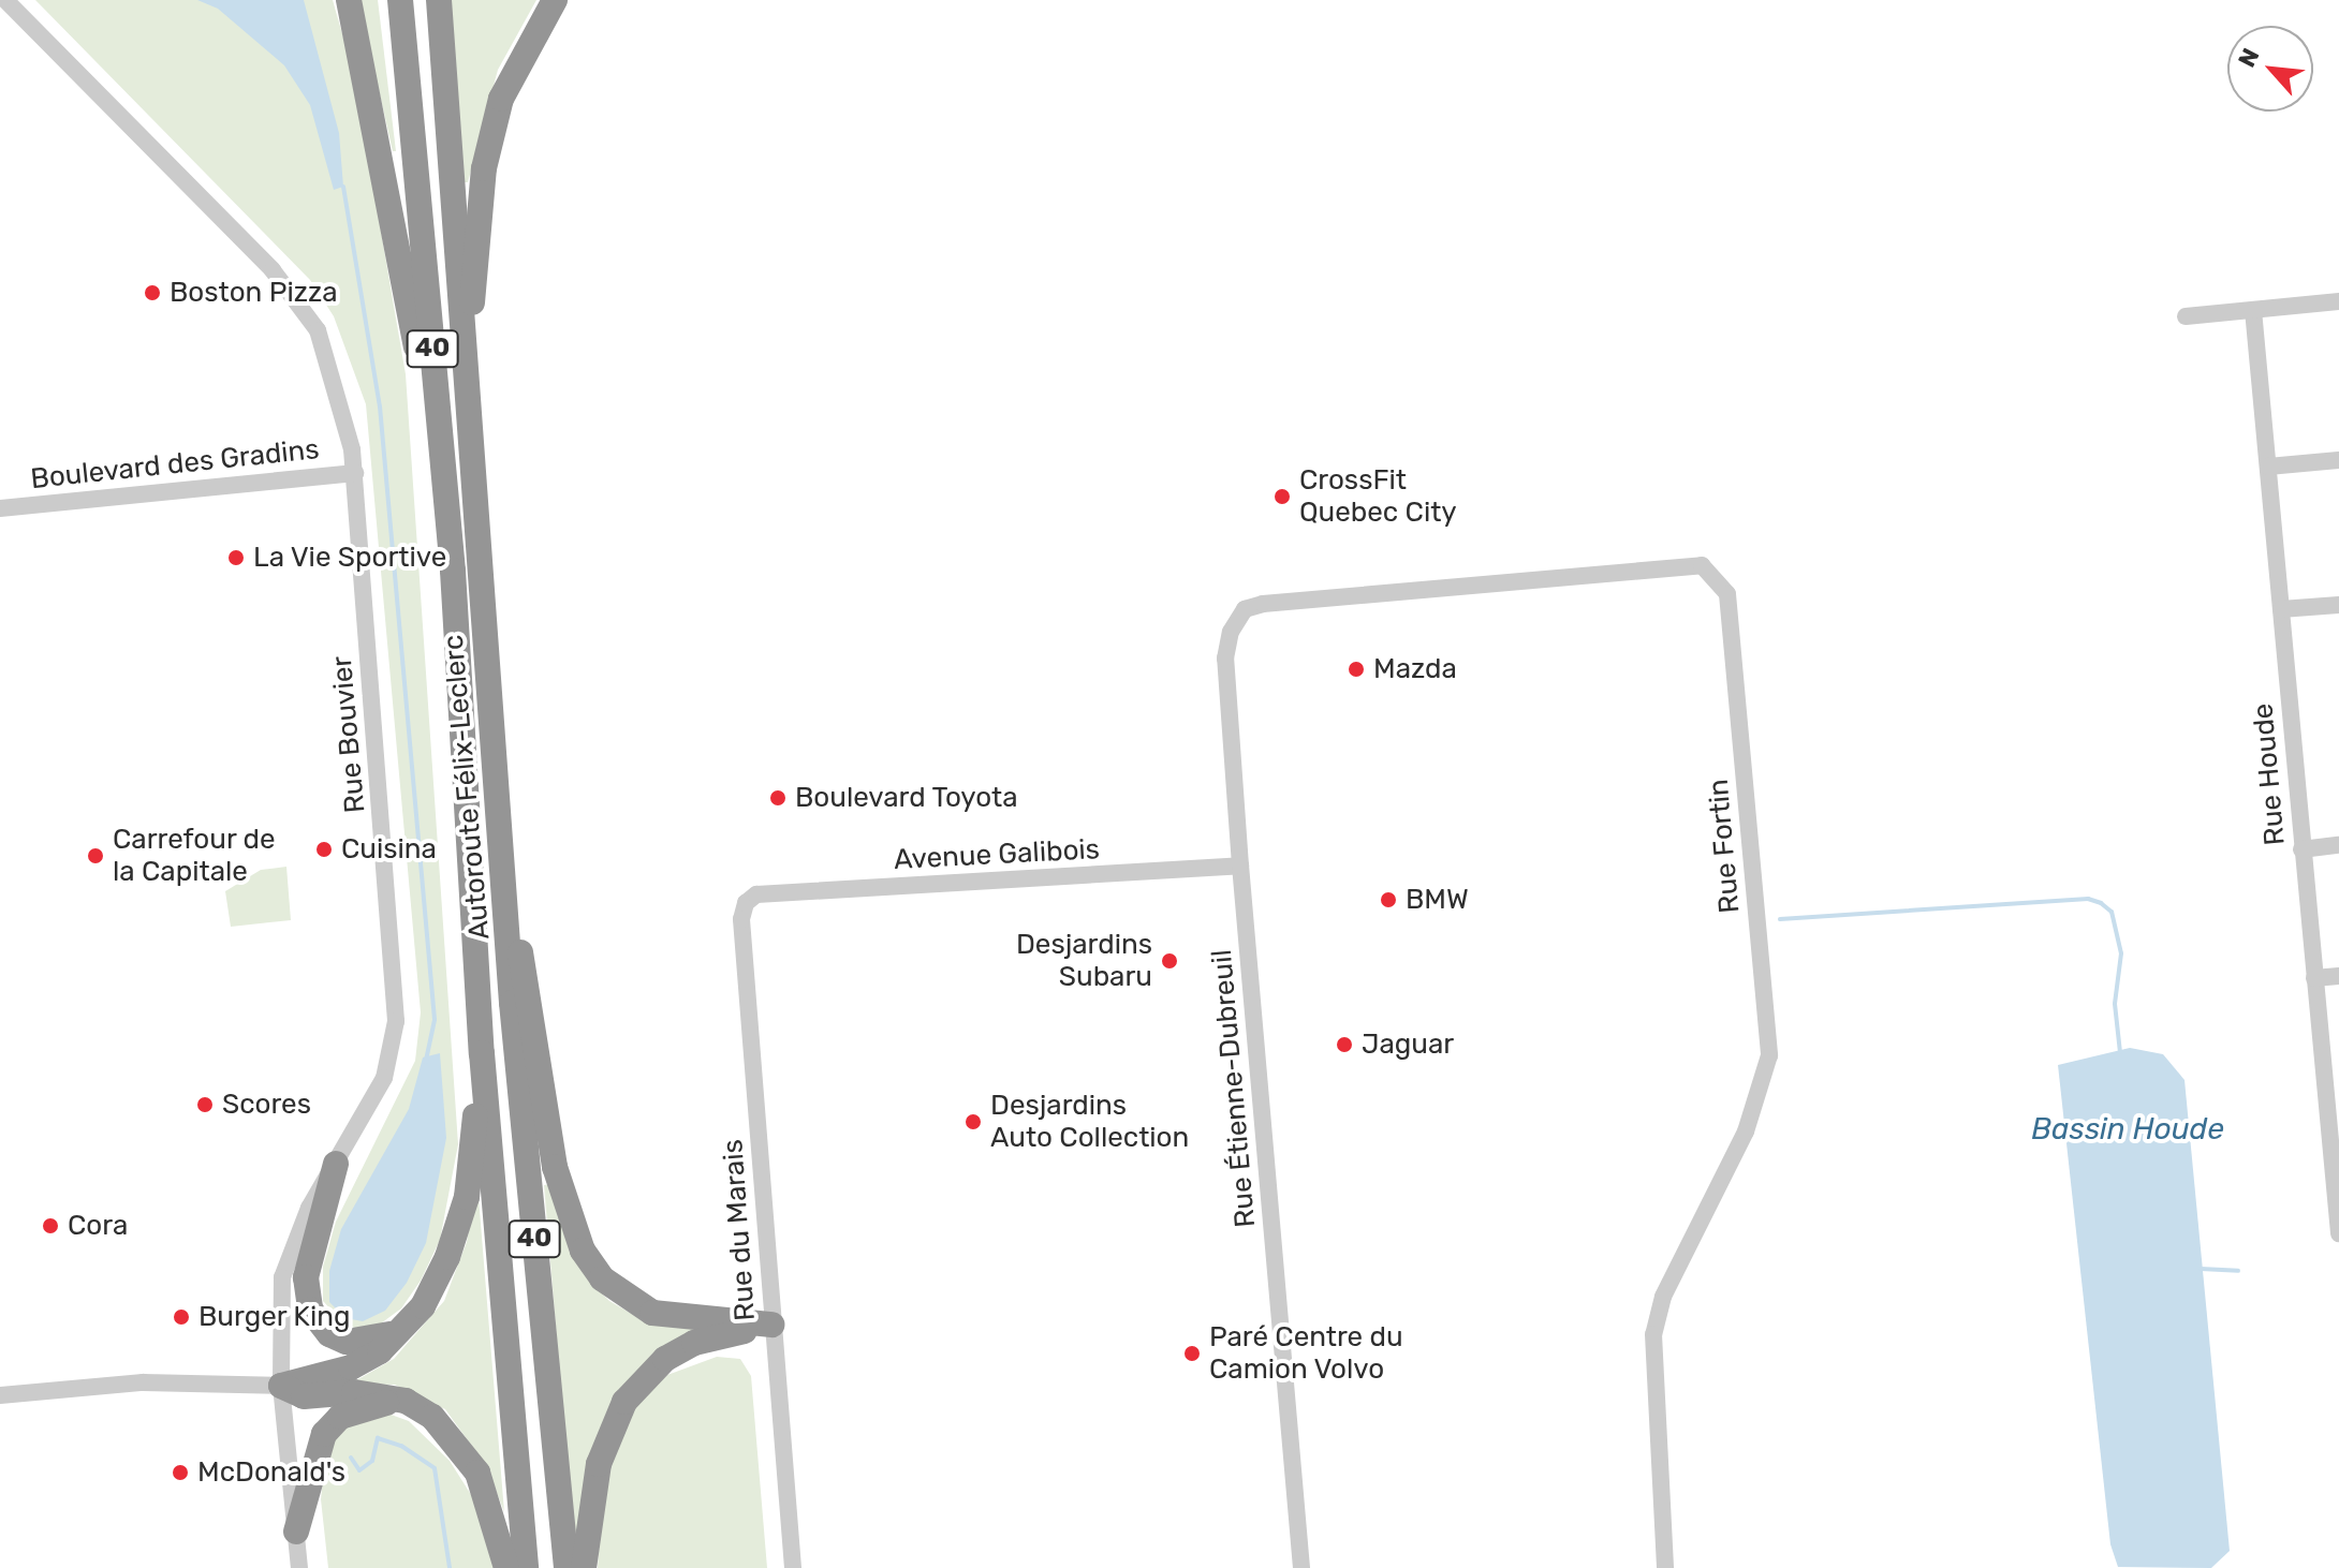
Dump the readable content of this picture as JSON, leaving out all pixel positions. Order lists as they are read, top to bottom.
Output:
{
  "streets": {
    "highway": ["40", "Autoroute Félix-Leclerc"],
    "street": [
      "Boulevard des Gradins",
      "Rue Bouvier",
      "Rue Houde",
      "Rue Fortin",
      "Avenue Galibois",
      "Rue Étienne-Dubreuil",
      "Rue du Marais"
    ]
  },
  "crossings": [
    ["Boulevard des Gradins", "Rue Bouvier"],
    ["Rue Fortin", "Rue Étienne-Dubreuil"],
    ["Avenue Galibois", "Rue Étienne-Dubreuil"],
    ["Avenue Galibois", "Rue du Marais"]
  ],
  "water": ["Bassin Houde"],
  "places": [
    "Boston Pizza",
    "CrossFit Quebec City",
    "La Vie Sportive",
    "Mazda",
    "Boulevard Toyota",
    "Cuisina",
    "Carrefour de la Capitale",
    "BMW",
    "Desjardins Subaru",
    "Jaguar",
    "Scores",
    "Desjardins Auto Collection",
    "Cora",
    "Burger King",
    "Paré Centre du Camion Volvo",
    "McDonald's"
  ],
  "north": "top left"
}
